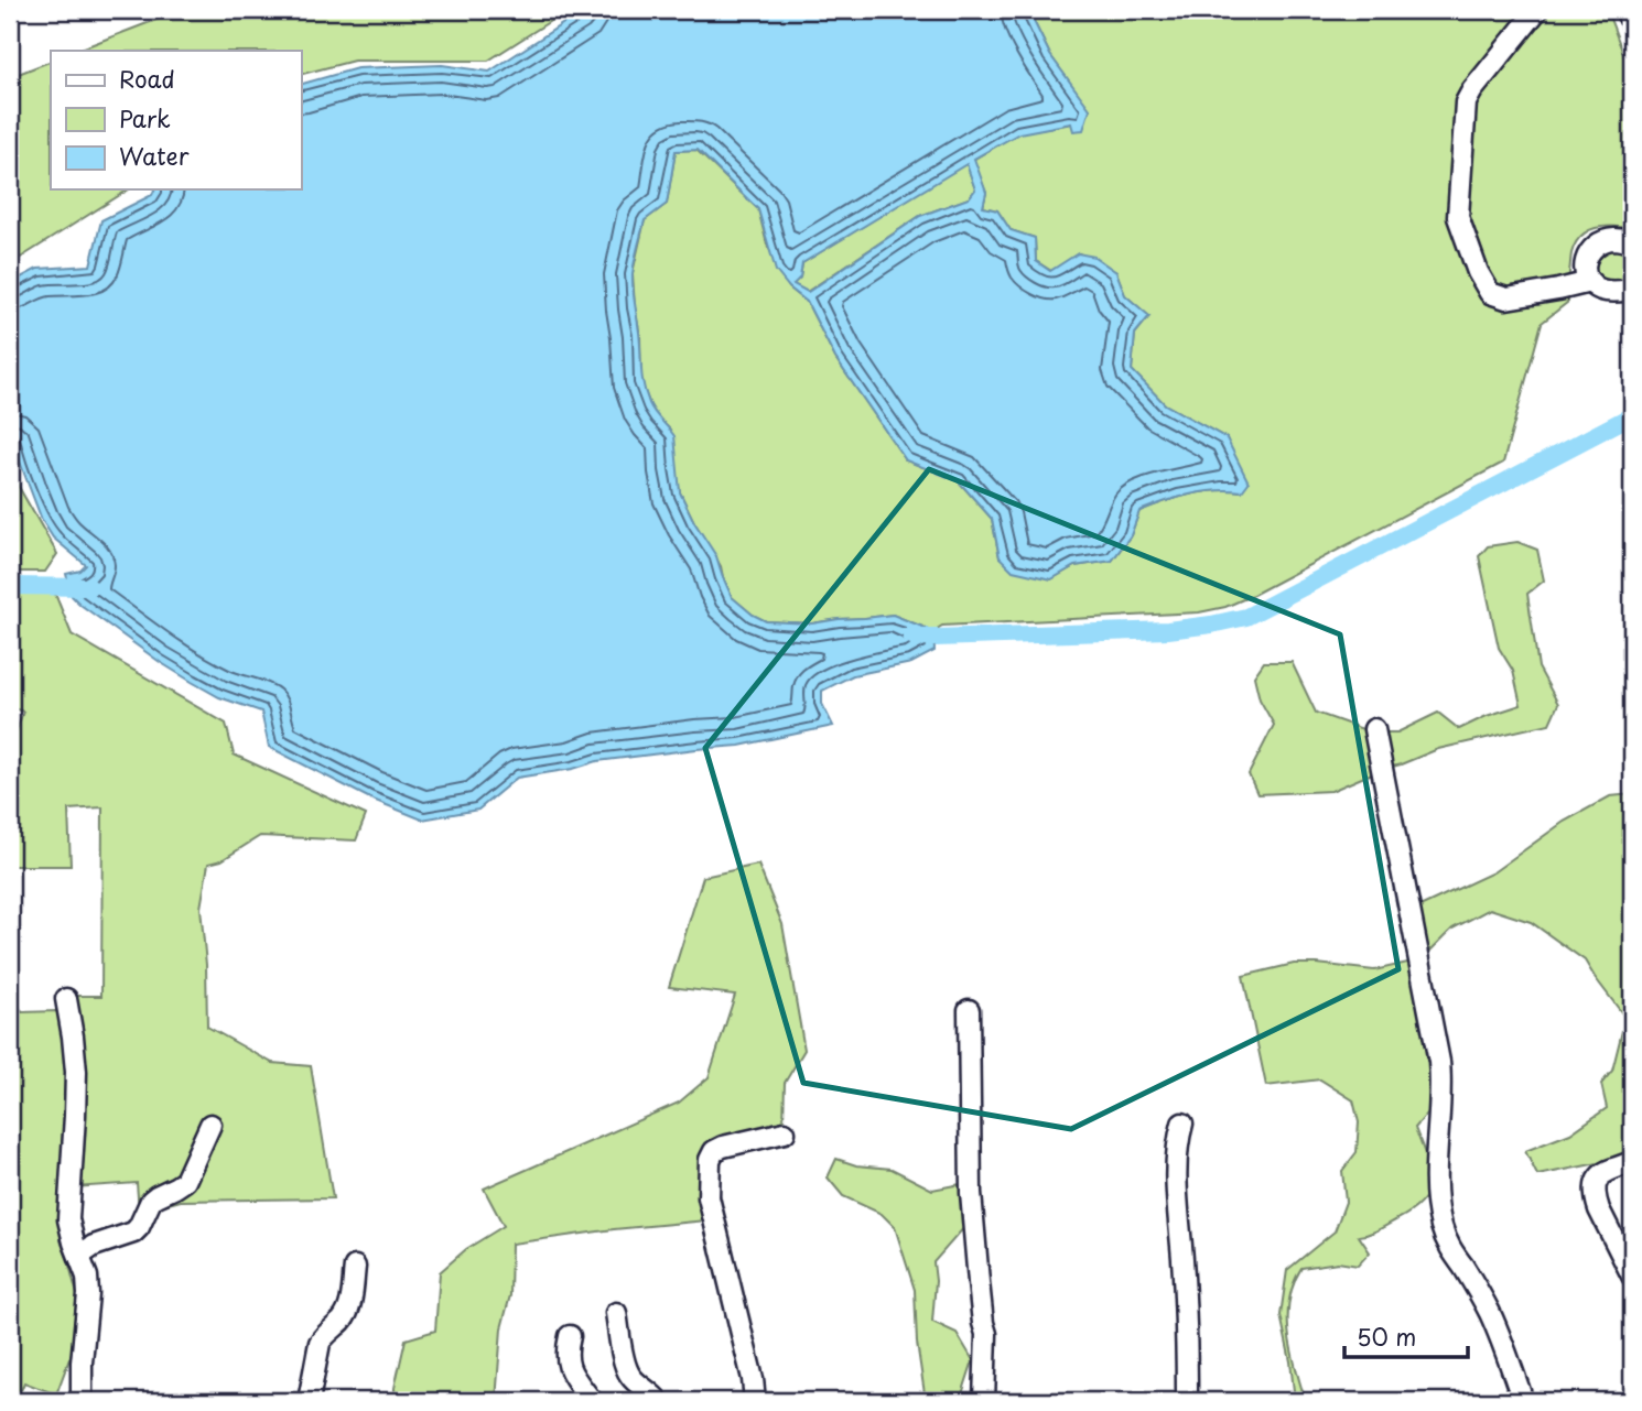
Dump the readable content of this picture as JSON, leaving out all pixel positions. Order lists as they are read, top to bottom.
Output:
{
  "legend": ["Road", "Park", "Water"],
  "scale_bar": "50 m"
}
